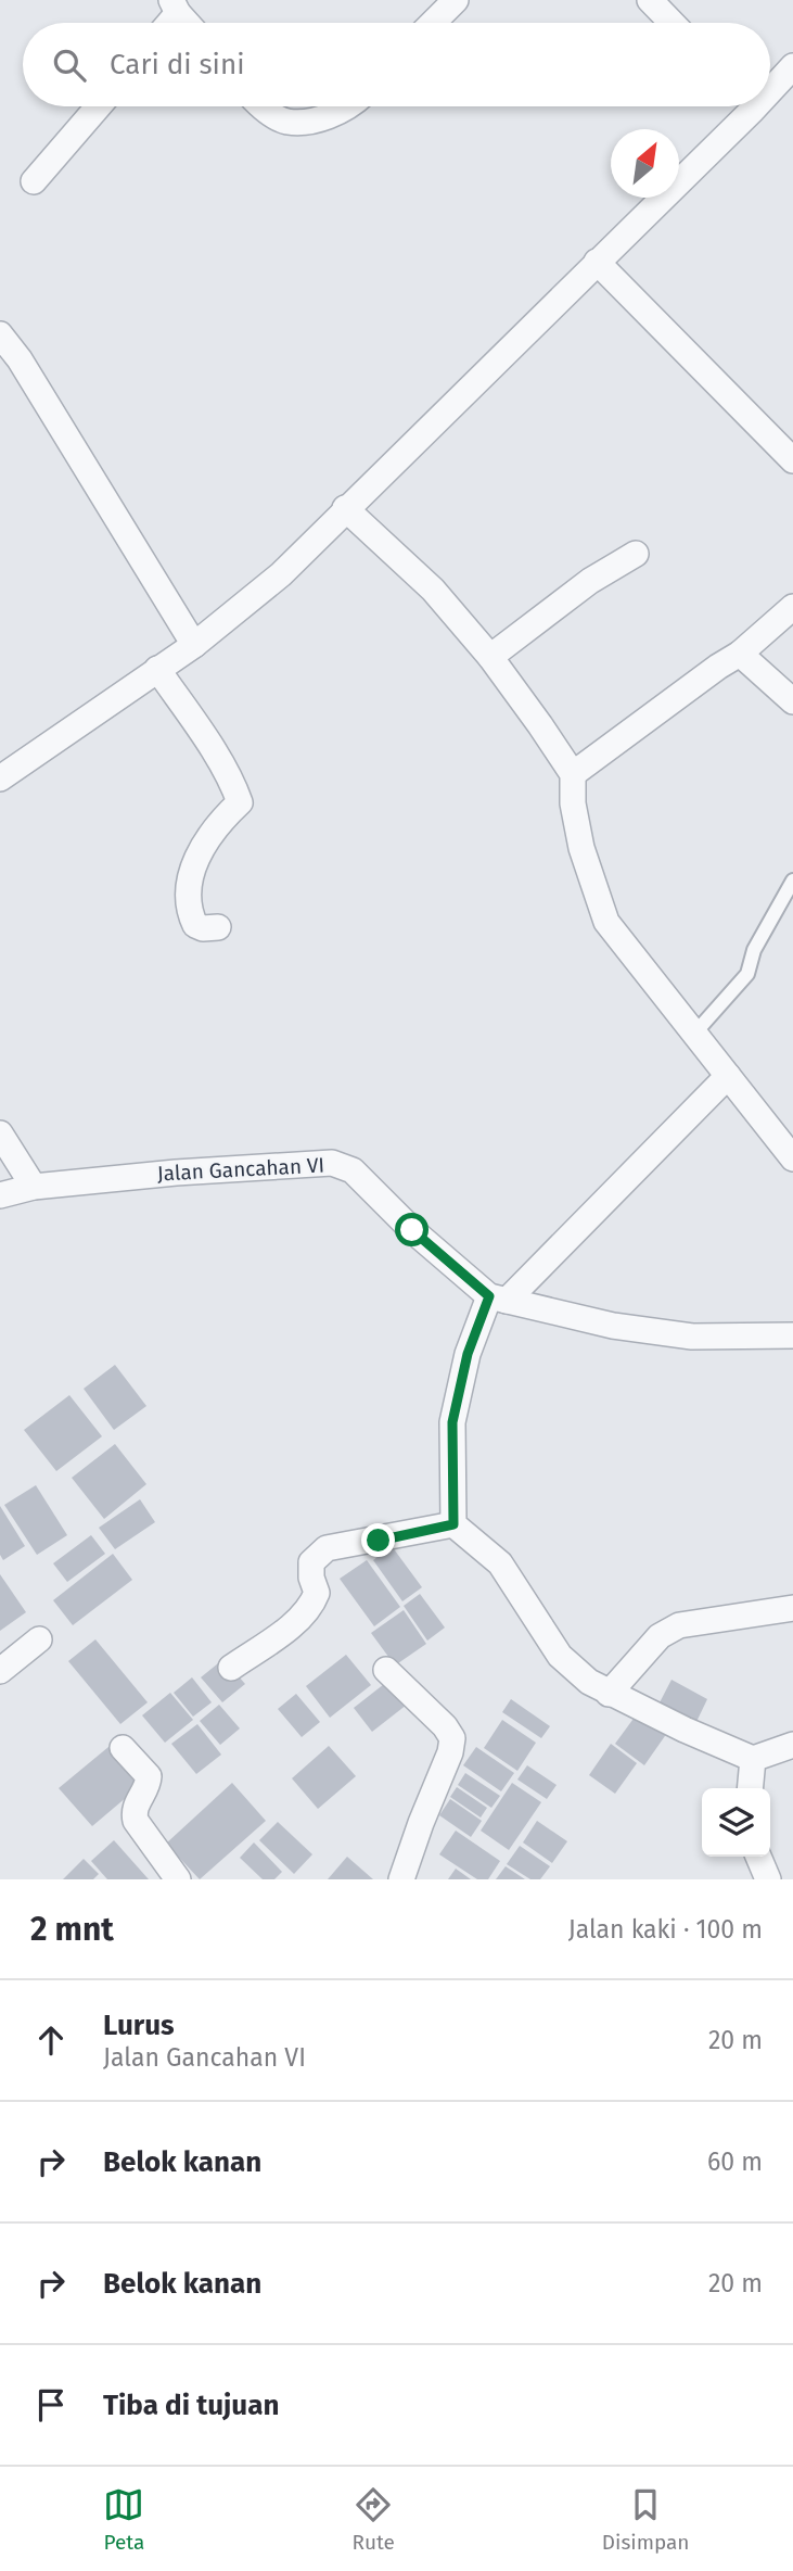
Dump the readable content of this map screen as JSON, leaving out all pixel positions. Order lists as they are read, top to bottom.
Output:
{
  "streets": {
    "street": ["Jalan Gancahan VI"]
  },
  "north": "top right",
  "page": {
    "search": "Cari di sini",
    "heading": ["2 mnt", "Jalan kaki · 100 m"],
    "list": [
      ["Lurus", "Jalan Gancahan VI", "20 m"],
      ["Belok kanan", "60 m"],
      ["Belok kanan", "20 m"],
      "Tiba di tujuan"
    ],
    "nav": ["Peta", "Rute", "Disimpan"]
  }
}
